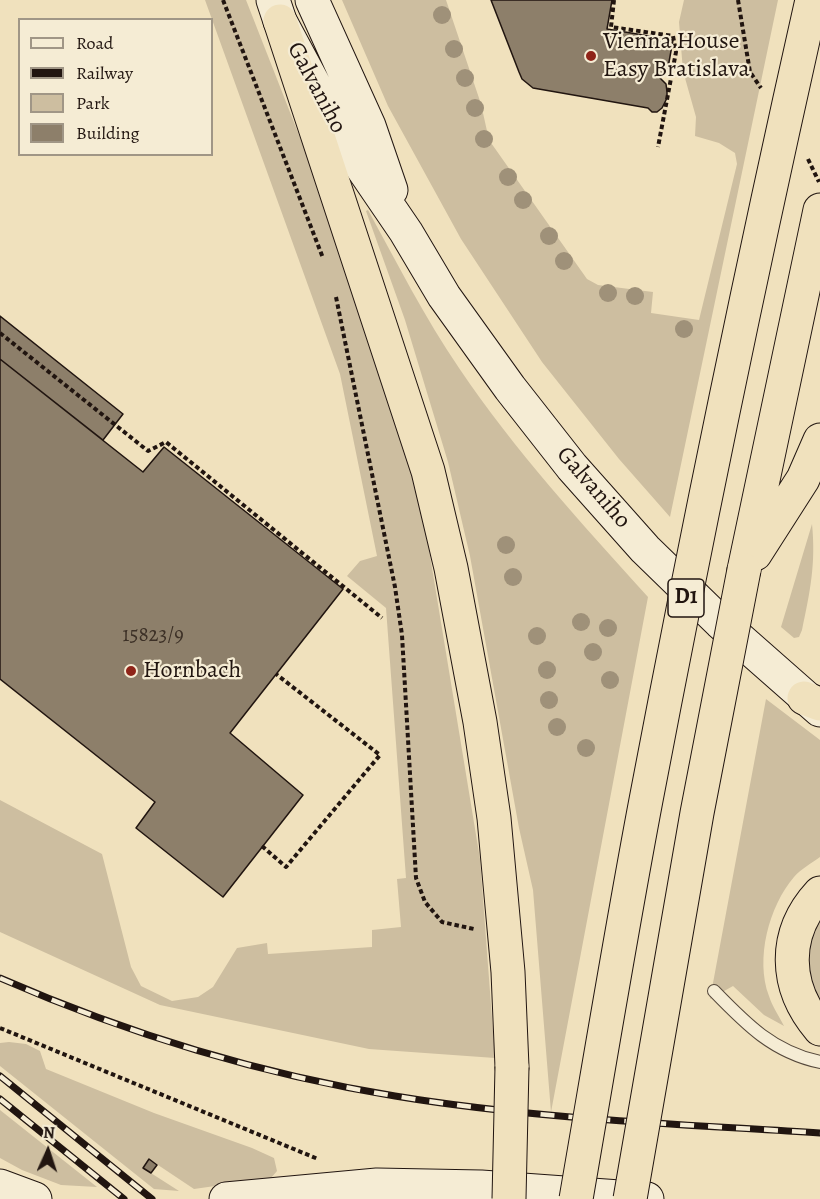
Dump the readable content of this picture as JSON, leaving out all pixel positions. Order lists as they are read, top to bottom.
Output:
{
  "streets": {
    "highway": ["D1"],
    "main road": ["Galvaniho"]
  },
  "places": ["Vienna House Easy Bratislava", "Hornbach"],
  "house_numbers": ["15823/9"],
  "legend": [
    "Road",
    "Railway",
    "Park",
    "Building"
  ],
  "north": "top"
}
